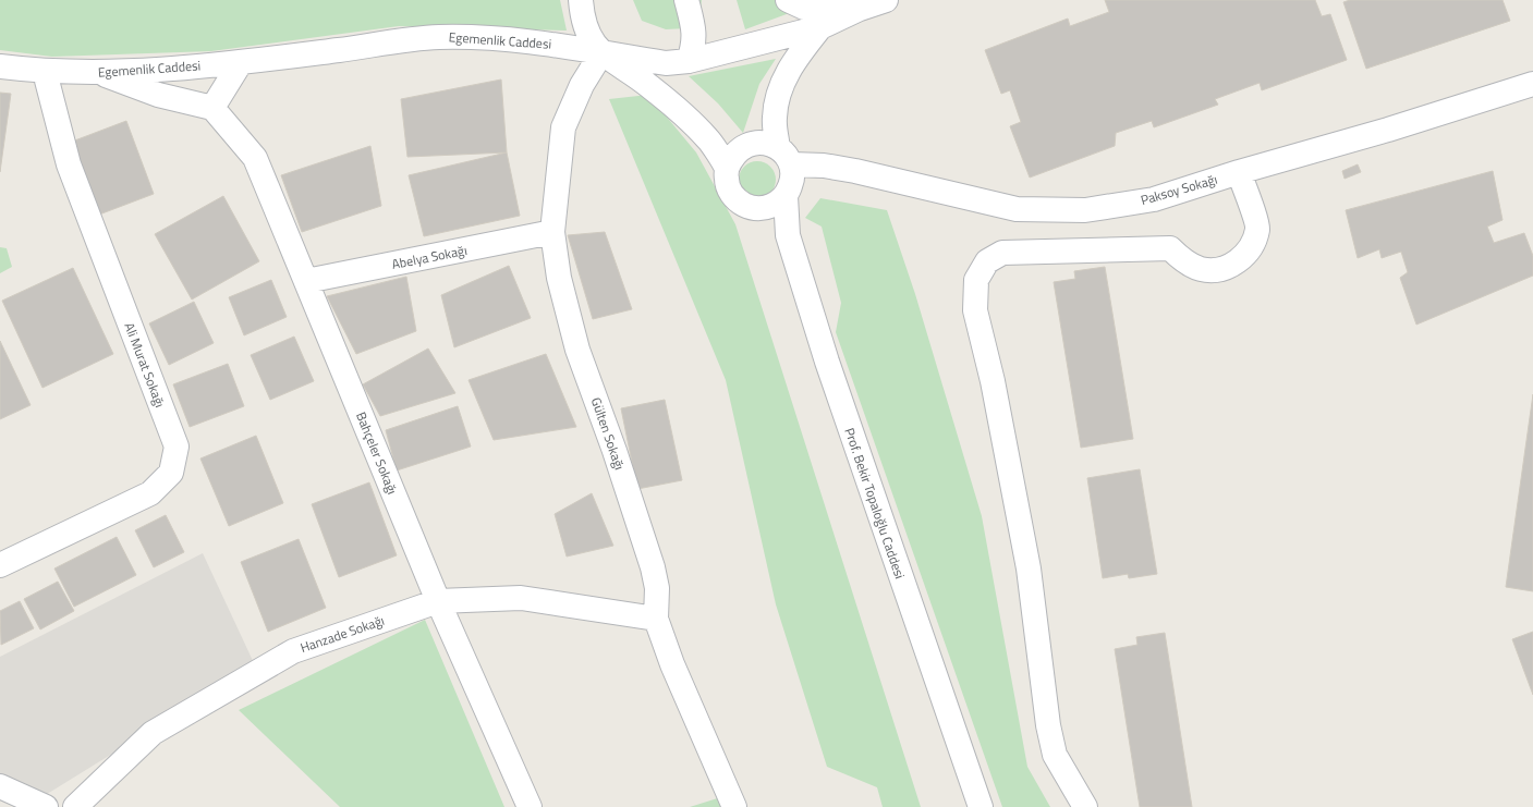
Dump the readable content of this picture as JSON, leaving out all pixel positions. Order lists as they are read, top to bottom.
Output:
{
  "streets": {
    "street": [
      "Egemenlik Caddesi",
      "Paksoy Sokağı",
      "Abelya Sokağı",
      "Ali Murat Sokağı",
      "Gülten Sokağı",
      "Bahçeler Sokağı",
      "Prof. Bekir Topaloğlu Caddesi",
      "Hanzade Sokağı"
    ]
  },
  "crossings": [
    ["Egemenlik Caddesi", "Ali Murat Sokağı"],
    ["Egemenlik Caddesi", "Gülten Sokağı"],
    ["Paksoy Sokağı", "Prof. Bekir Topaloğlu Caddesi"],
    ["Abelya Sokağı", "Gülten Sokağı"],
    ["Abelya Sokağı", "Bahçeler Sokağı"],
    ["Gülten Sokağı", "Hanzade Sokağı"],
    ["Bahçeler Sokağı", "Hanzade Sokağı"]
  ]
}
